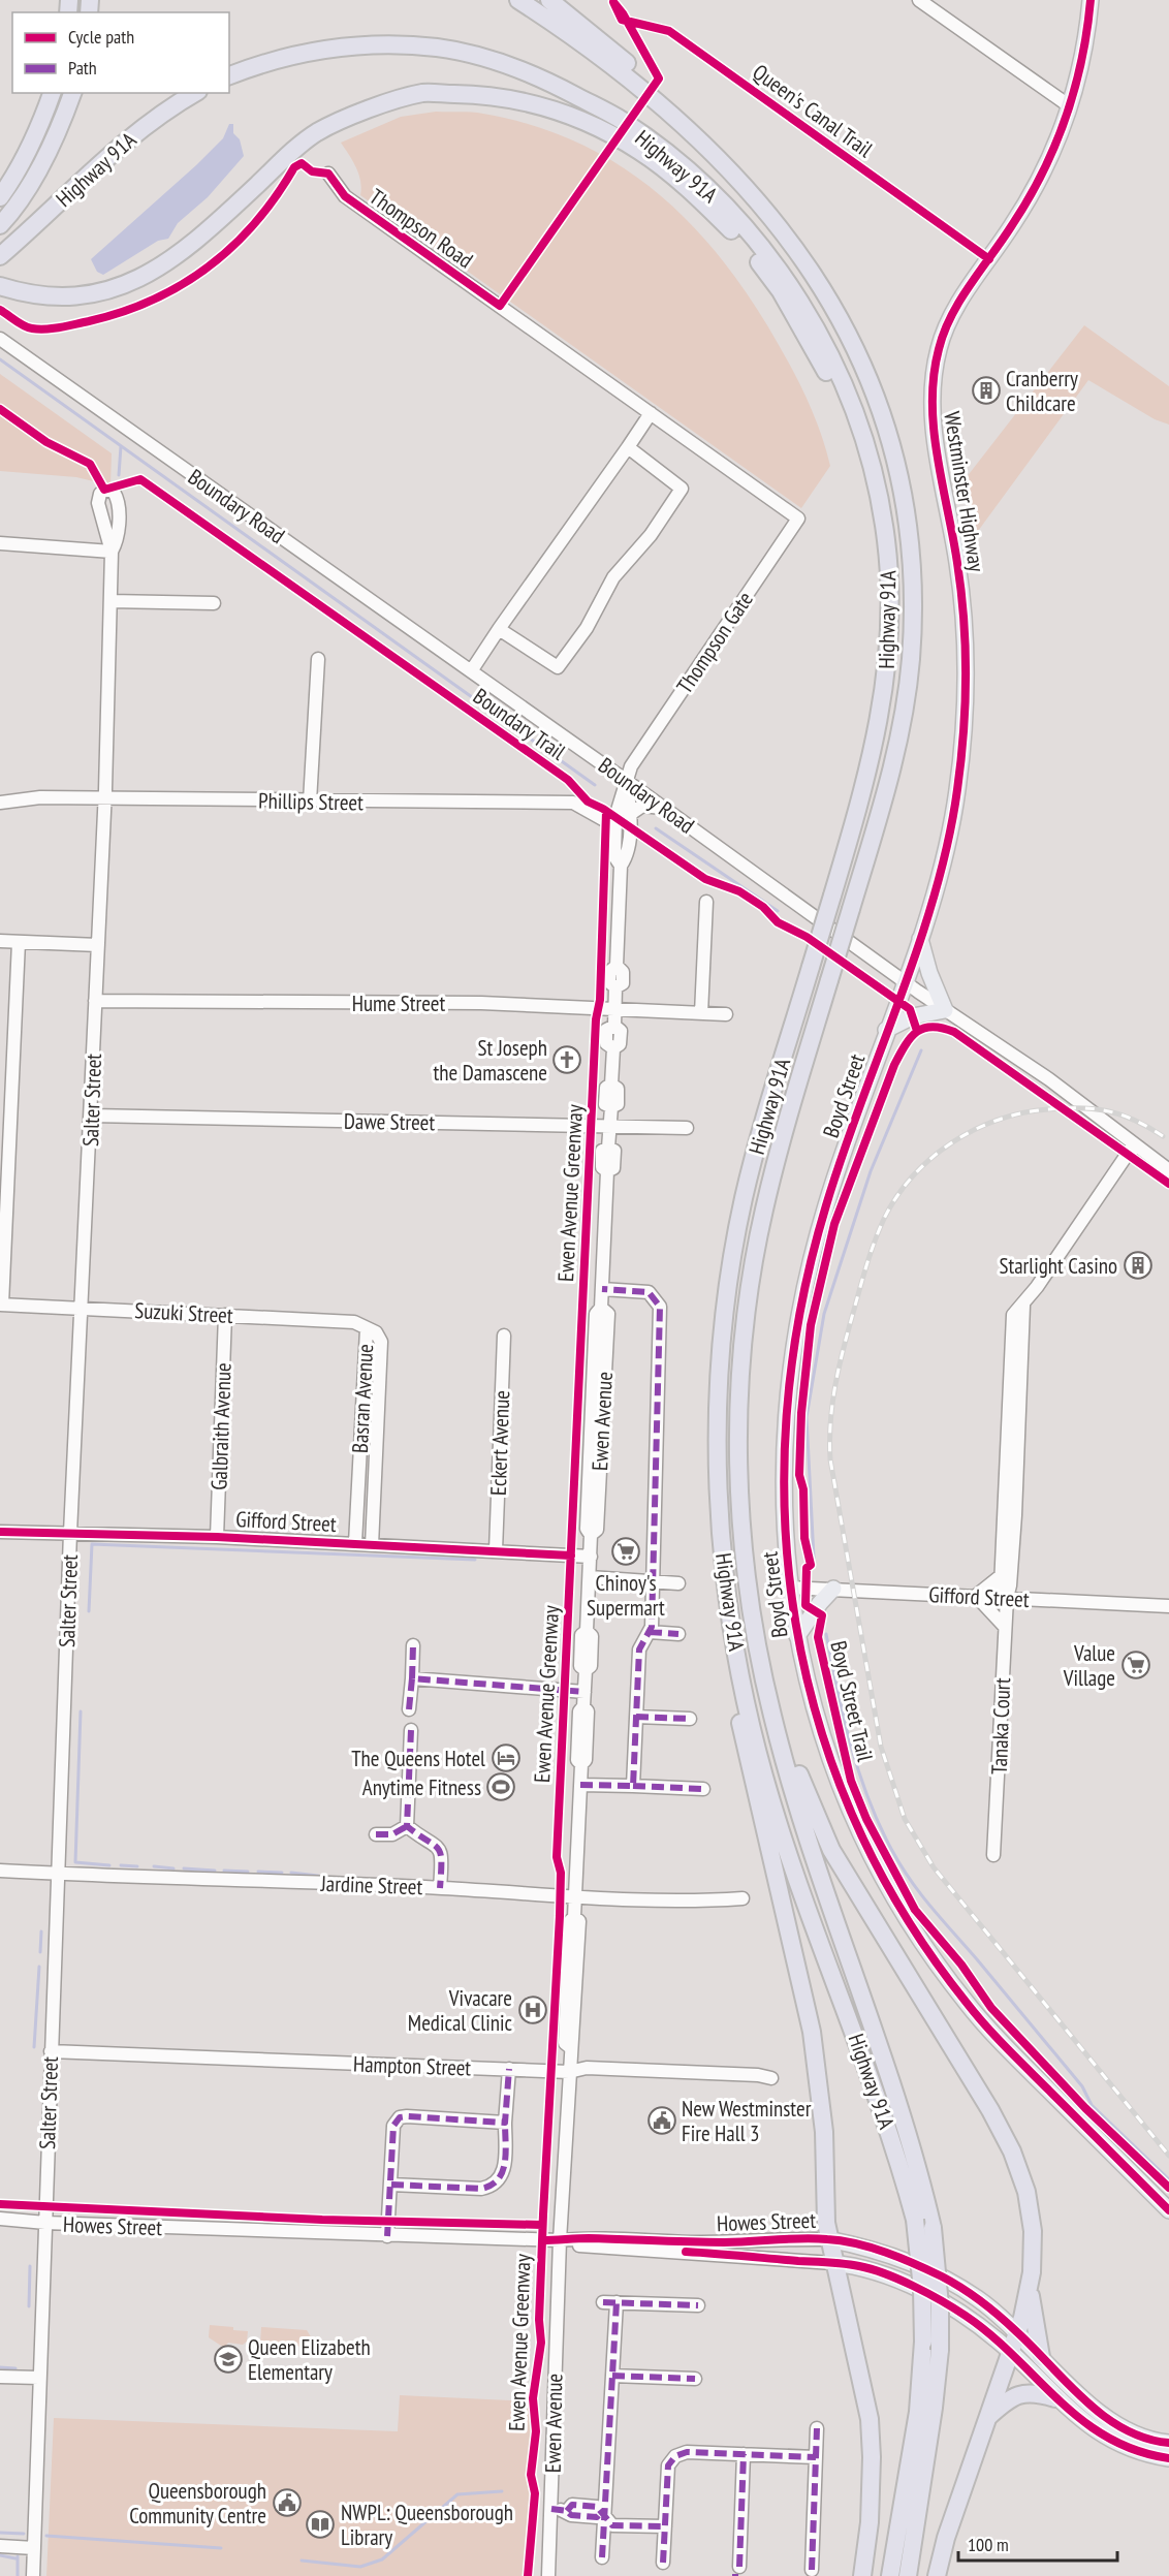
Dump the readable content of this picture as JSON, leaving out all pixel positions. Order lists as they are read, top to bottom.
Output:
{
  "streets": {
    "highway": ["Highway 91A"],
    "main road": ["Westminster Highway", "Boyd Street", "Howes Street"],
    "street": [
      "Thompson Road",
      "Boundary Road",
      "Thompson Gate",
      "Phillips Street",
      "Hume Street",
      "Salter Street",
      "Dawe Street",
      "Suzuki Street",
      "Basran Avenue",
      "Ewen Avenue",
      "Galbraith Avenue",
      "Eckert Avenue",
      "Gifford Street",
      "Tanaka Court",
      "Jardine Street",
      "Hampton Street"
    ],
    "cycle path": [
      "Queen's Canal Trail",
      "Boundary Trail",
      "Ewen Avenue Greenway",
      "Boyd Street Trail"
    ]
  },
  "crossings": [
    ["Thompson Road", "Thompson Gate"],
    ["Westminster Highway", "Boundary Road"],
    ["Westminster Highway", "Boyd Street"],
    ["Boundary Road", "Boyd Street"],
    ["Boundary Road", "Ewen Avenue"],
    ["Thompson Gate", "Ewen Avenue"],
    ["Phillips Street", "Salter Street"],
    ["Phillips Street", "Ewen Avenue"],
    ["Hume Street", "Salter Street"],
    ["Hume Street", "Ewen Avenue"],
    ["Boyd Street", "Gifford Street"],
    ["Salter Street", "Dawe Street"],
    ["Salter Street", "Suzuki Street"],
    ["Salter Street", "Gifford Street"],
    ["Salter Street", "Jardine Street"],
    ["Salter Street", "Hampton Street"],
    ["Salter Street", "Howes Street"],
    ["Dawe Street", "Ewen Avenue"],
    ["Suzuki Street", "Basran Avenue"],
    ["Suzuki Street", "Galbraith Avenue"],
    ["Basran Avenue", "Gifford Street"],
    ["Ewen Avenue", "Gifford Street"],
    ["Ewen Avenue", "Jardine Street"],
    ["Ewen Avenue", "Hampton Street"],
    ["Ewen Avenue", "Howes Street"],
    ["Galbraith Avenue", "Gifford Street"],
    ["Eckert Avenue", "Gifford Street"],
    ["Gifford Street", "Tanaka Court"]
  ],
  "places": {
    "building": ["Cranberry Childcare", "Starlight Casino"],
    "church": ["St Joseph the Damascene"],
    "supermarket": ["Chinoy's Supermart", "Value Village"],
    "hotel": ["The Queens Hotel"],
    "sports": ["Anytime Fitness"],
    "hospital": ["Vivacare Medical Clinic"],
    "public building": ["New Westminster Fire Hall 3", "Queensborough Community Centre"],
    "school or university": ["Queen Elizabeth Elementary"],
    "library": ["NWPL: Queensborough Library"]
  },
  "legend": ["Cycle path", "Path"],
  "scale_bar": "100 m"
}
